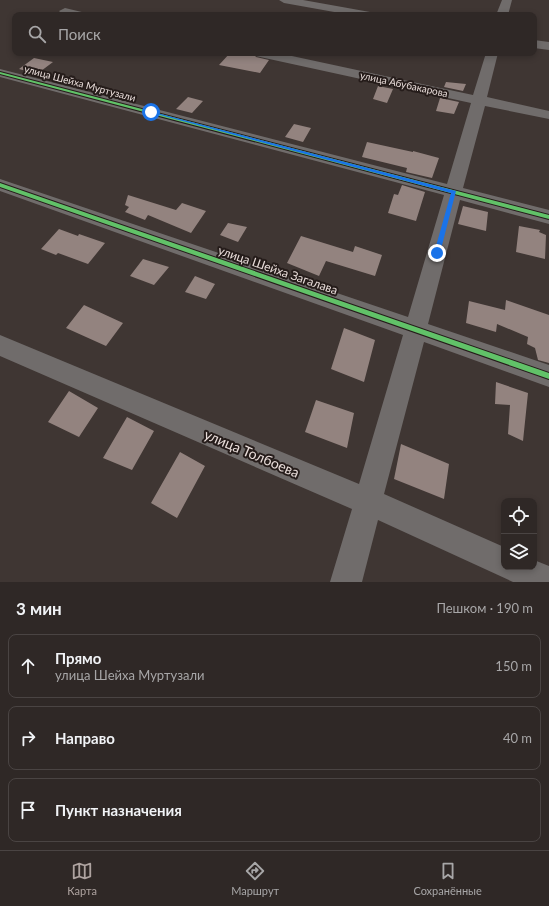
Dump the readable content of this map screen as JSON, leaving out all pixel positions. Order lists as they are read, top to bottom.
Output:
{
  "streets": {
    "street": [
      "улица Шейха Муртузали",
      "улица Абубакарова",
      "улица Шейха Загалава",
      "улица Толбоева"
    ]
  },
  "page": {
    "search": "Поиск",
    "heading": ["3 мин", "Пешком · 190 m"],
    "list": [
      ["Прямо", "улица Шейха Муртузали", "150 m"],
      ["Направо", "40 m"],
      "Пункт назначения"
    ],
    "nav": ["Карта", "Маршрут", "Сохранённые"]
  }
}
